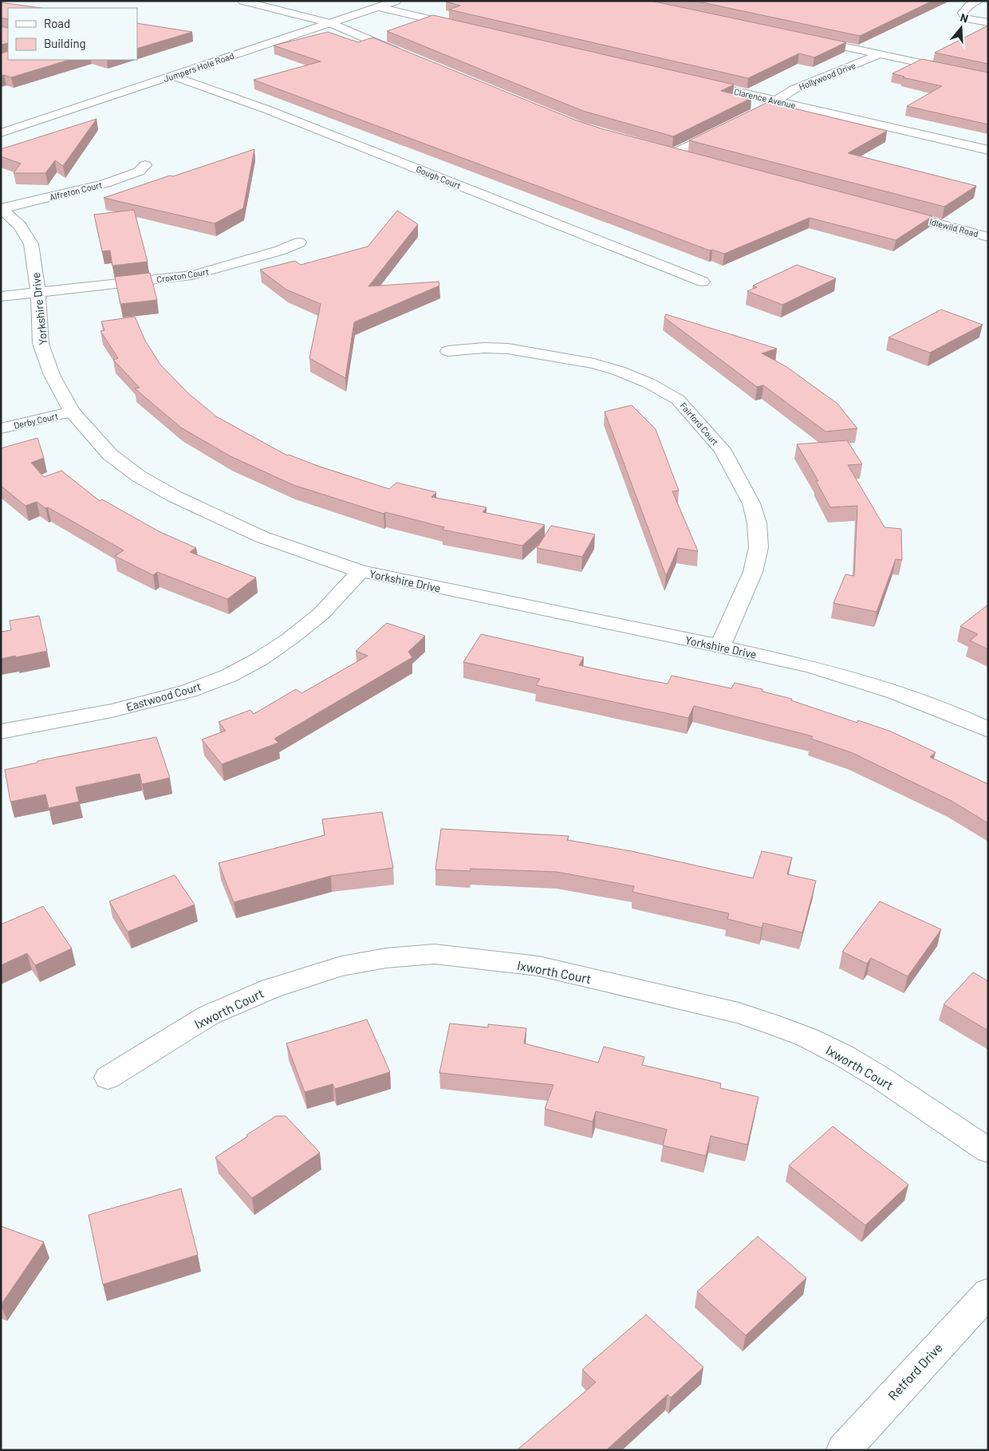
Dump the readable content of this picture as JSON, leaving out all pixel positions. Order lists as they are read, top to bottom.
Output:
{
  "streets": {
    "street": [
      "Jumpers Hole Road",
      "Hollywood Drive",
      "Clarence Avenue",
      "Gough Court",
      "Alfreton Court",
      "Idlewild Road",
      "Croxton Court",
      "Yorkshire Drive",
      "Derby Court",
      "Fairford Court",
      "Eastwood Court",
      "Ixworth Court",
      "Retford Drive"
    ]
  },
  "crossings": [
    ["Jumpers Hole Road", "Gough Court"],
    ["Hollywood Drive", "Clarence Avenue"],
    ["Alfreton Court", "Yorkshire Drive"],
    ["Croxton Court", "Yorkshire Drive"],
    ["Yorkshire Drive", "Derby Court"],
    ["Yorkshire Drive", "Fairford Court"],
    ["Yorkshire Drive", "Eastwood Court"]
  ],
  "legend": ["Road", "Building"],
  "north": "top"
}
